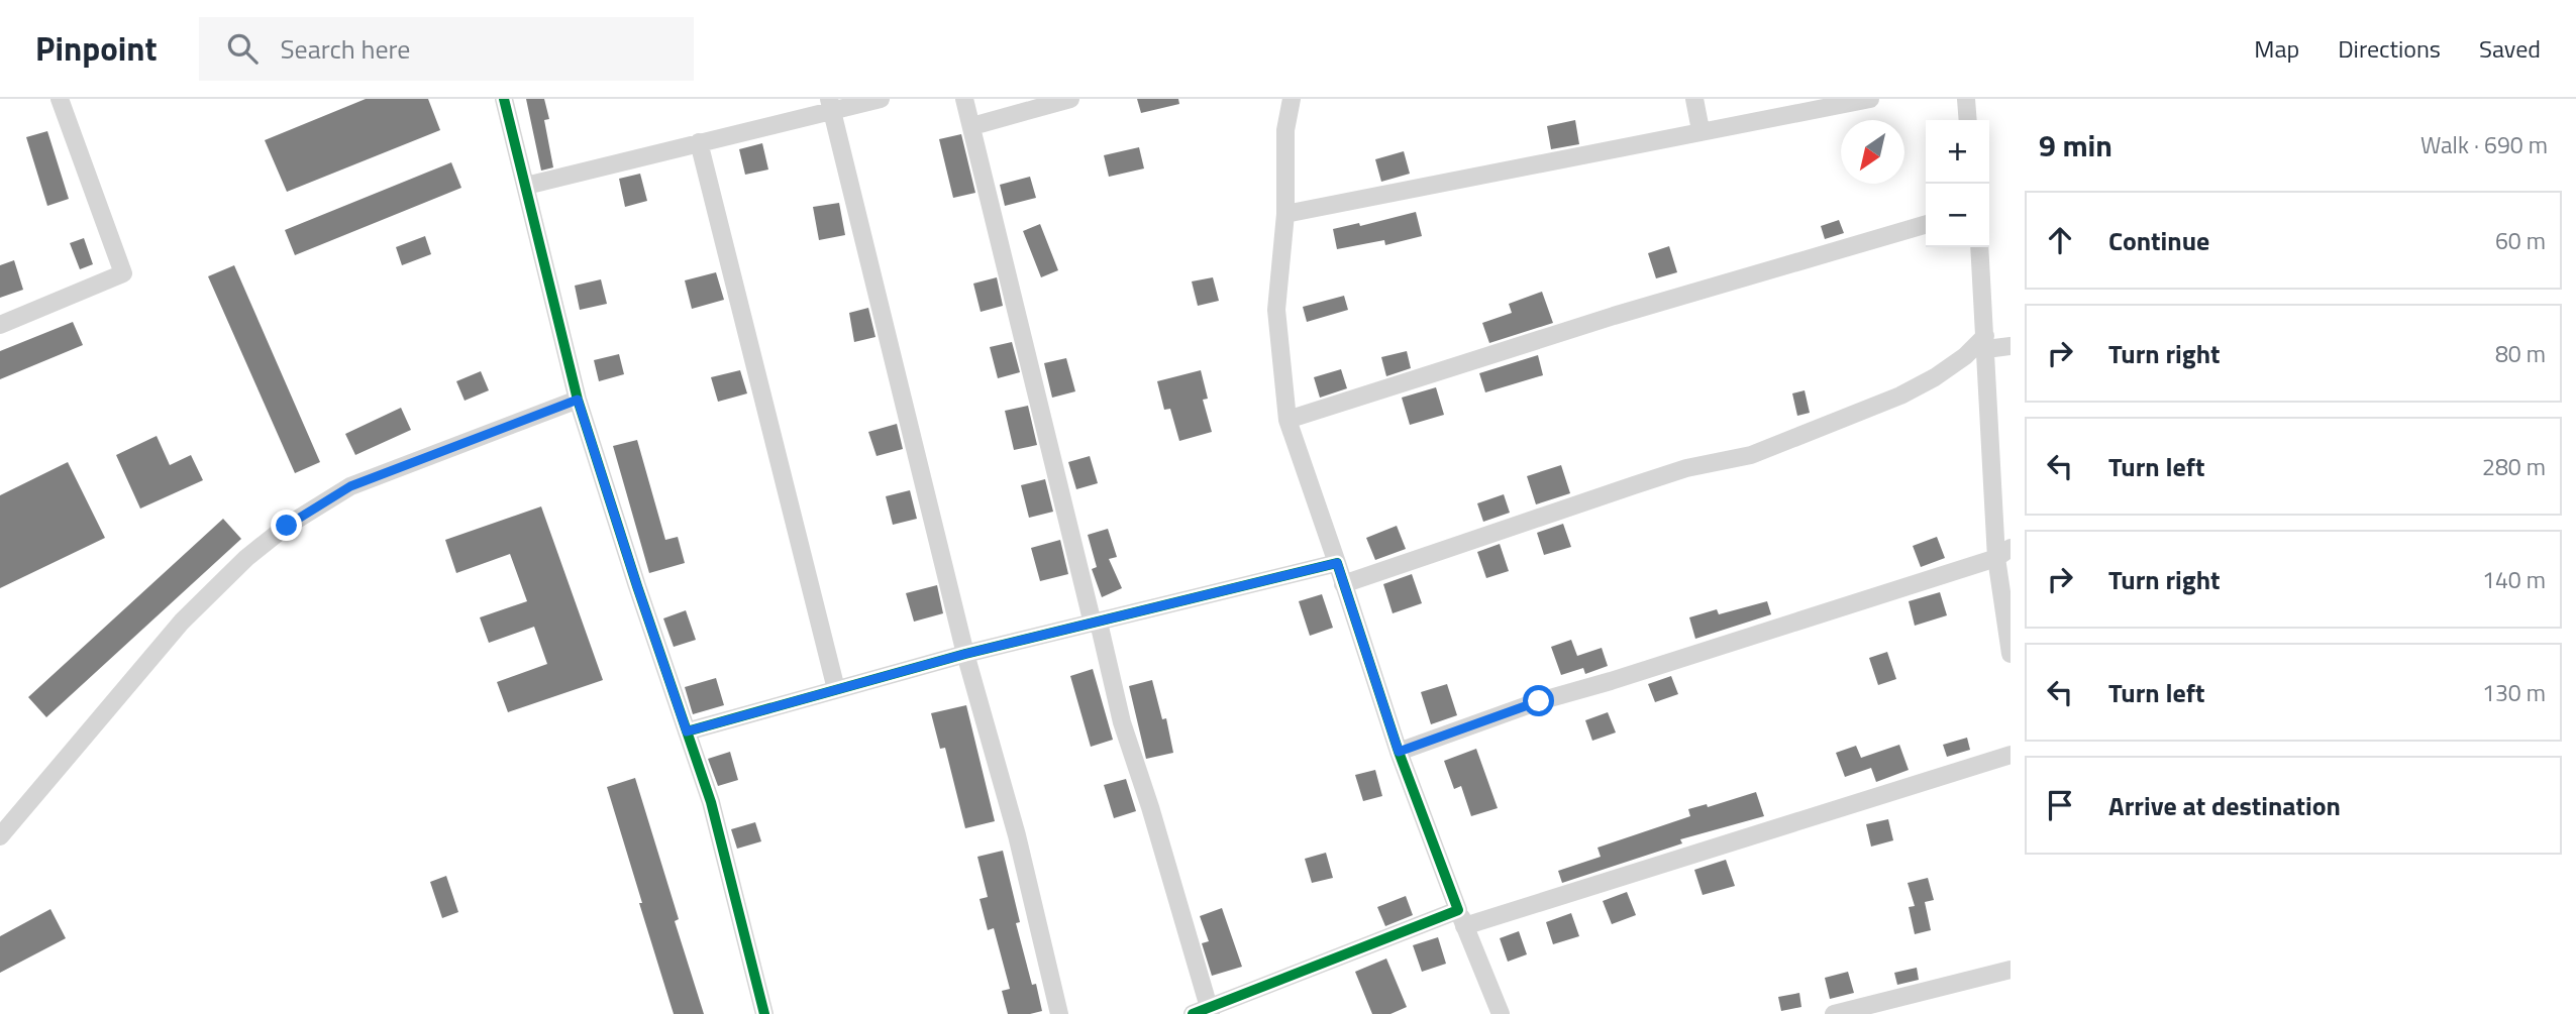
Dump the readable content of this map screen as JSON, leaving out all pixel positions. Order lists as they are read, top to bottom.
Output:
{
  "north": "bottom left",
  "page": {
    "header": "Pinpoint",
    "search": "Search here",
    "nav": ["Map", "Directions", "Saved"],
    "heading": ["9 min", "Walk · 690 m"],
    "map_buttons": ["+", "−"],
    "list": [
      ["Continue", "60 m"],
      ["Turn right", "80 m"],
      ["Turn left", "280 m"],
      ["Turn right", "140 m"],
      ["Turn left", "130 m"],
      "Arrive at destination"
    ]
  }
}
